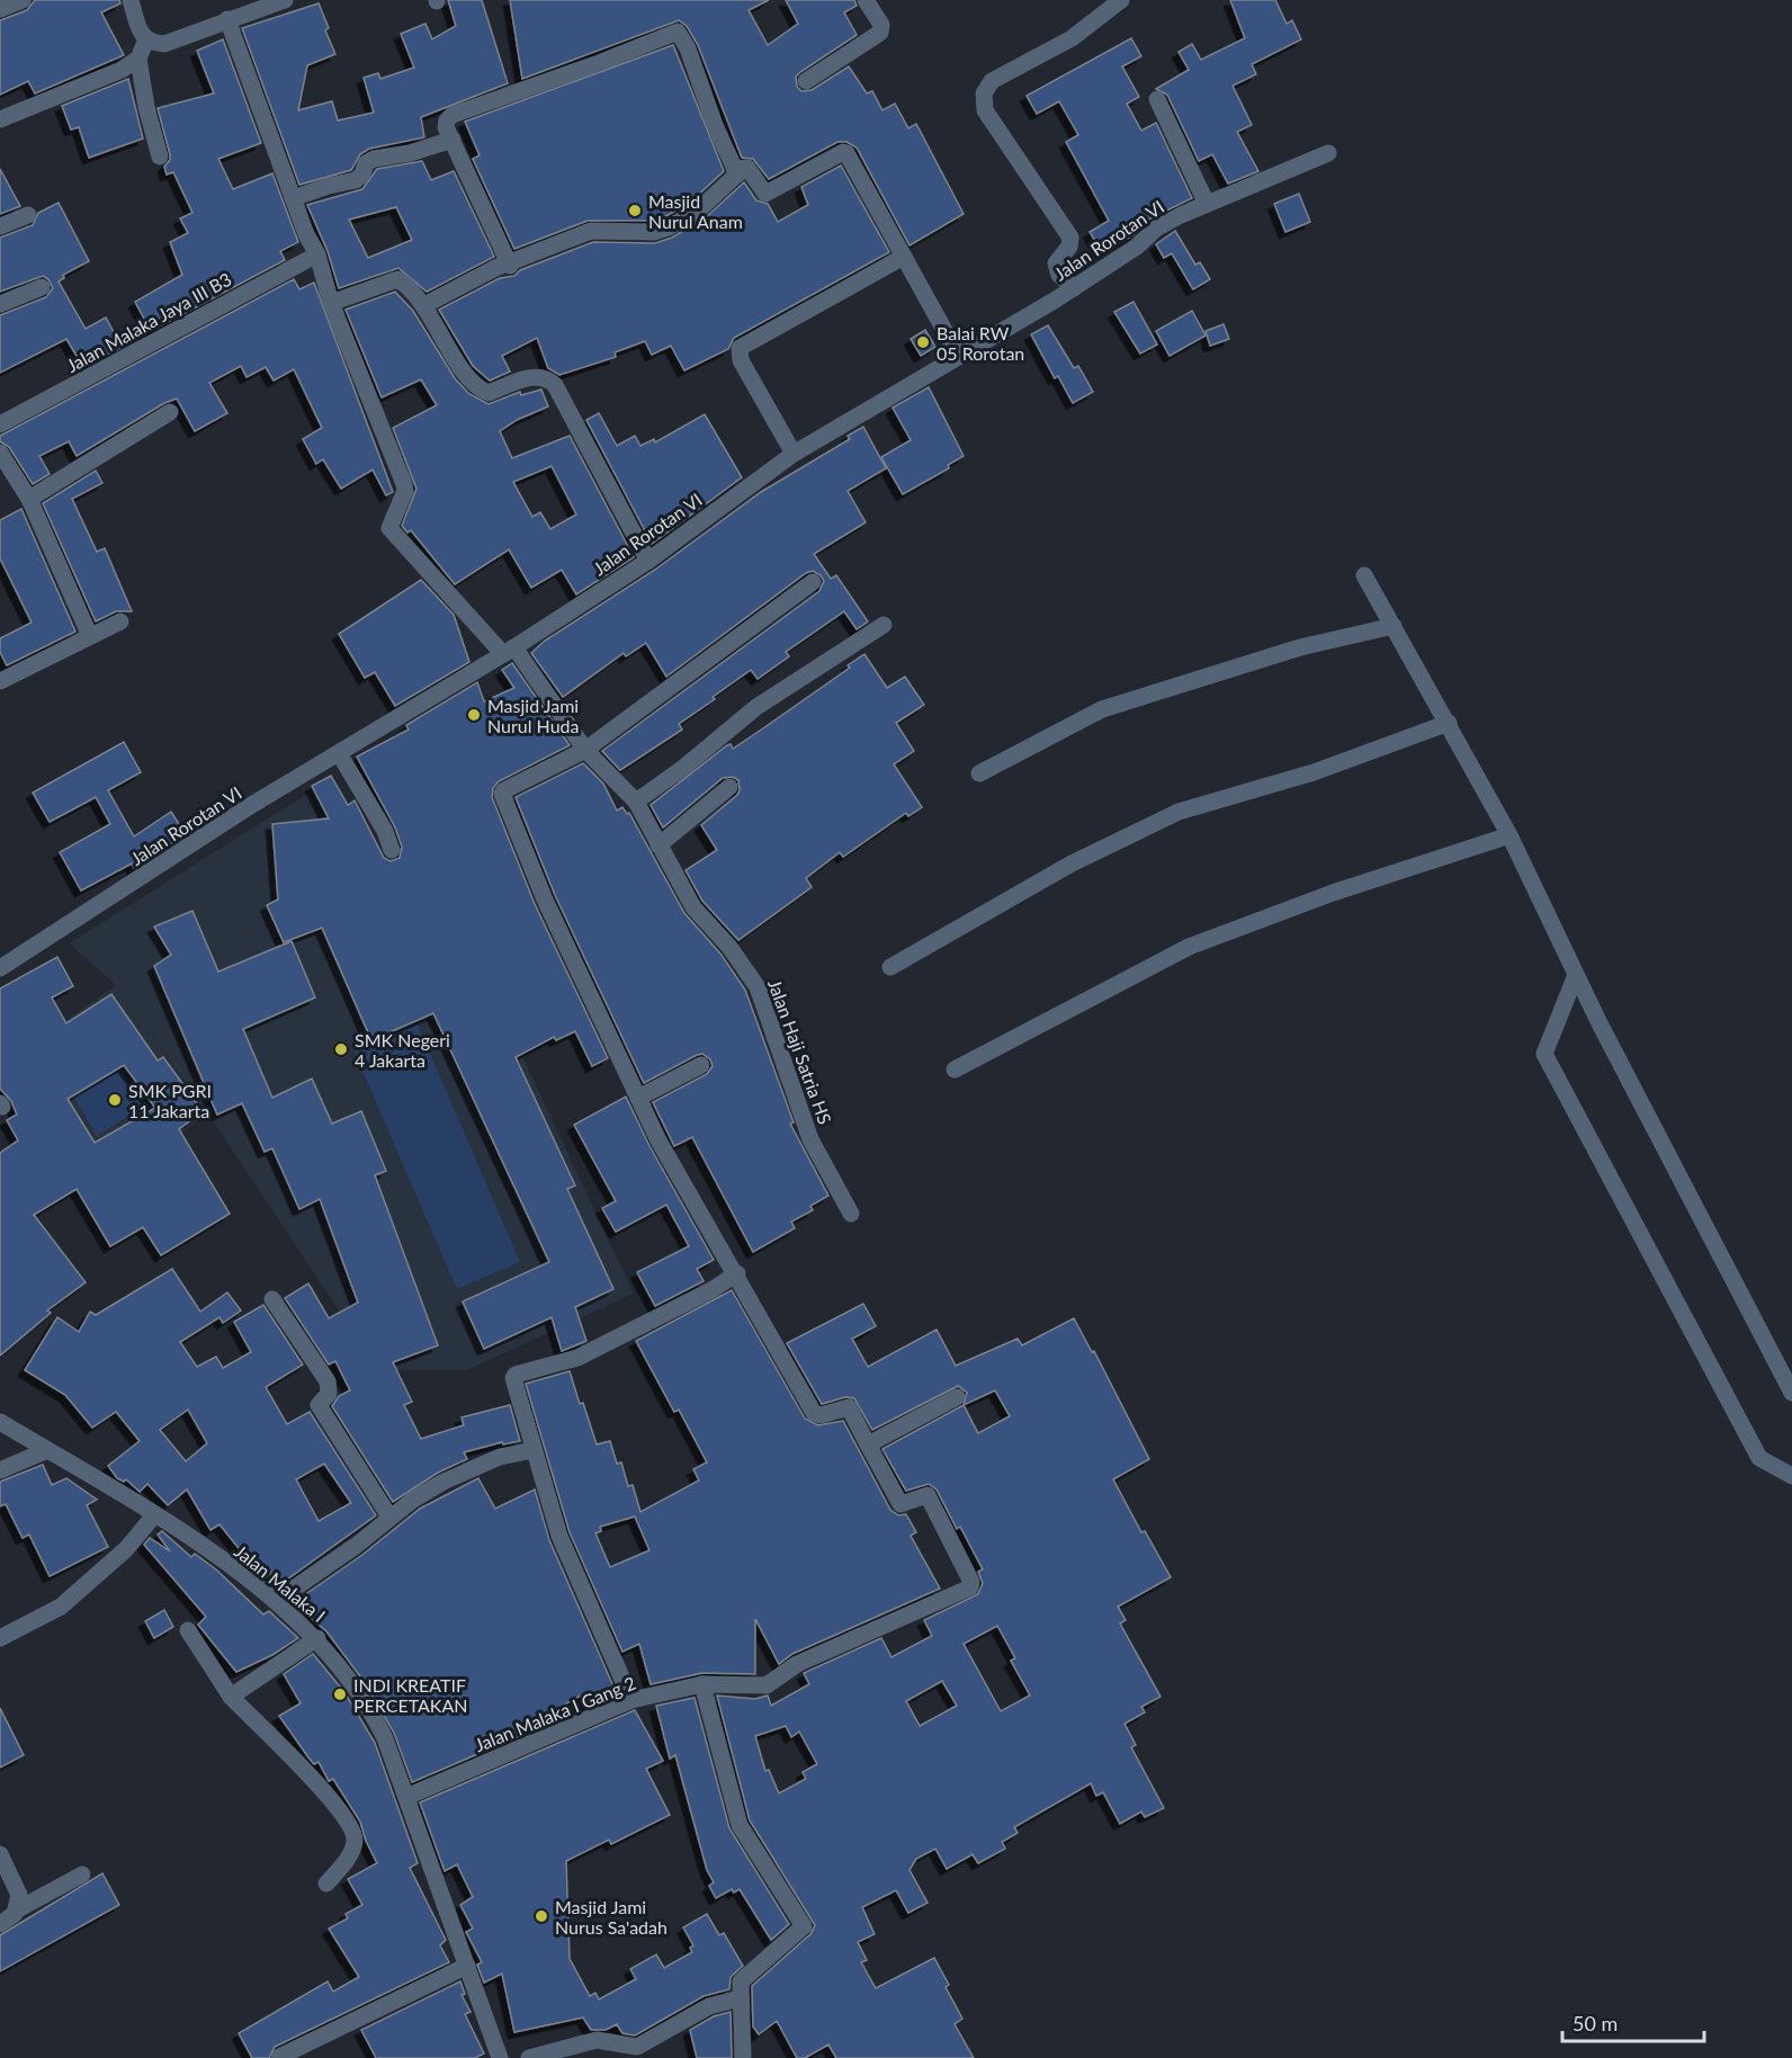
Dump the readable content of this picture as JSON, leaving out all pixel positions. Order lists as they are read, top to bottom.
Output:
{
  "streets": {
    "street": [
      "Jalan Rorotan VI",
      "Jalan Malaka Jaya III B3",
      "Jalan Haji Satria HS",
      "Jalan Malaka I",
      "Jalan Malaka I Gang 2"
    ]
  },
  "crossings": [
    ["Jalan Rorotan VI", "Jalan Haji Satria HS"],
    ["Jalan Malaka I", "Jalan Malaka I Gang 2"]
  ],
  "places": [
    "Masjid Nurul Anam",
    "Balai RW 05 Rorotan",
    "Masjid Jami Nurul Huda",
    "SMK Negeri 4 Jakarta",
    "SMK PGRI 11 Jakarta",
    "INDI KREATIF PERCETAKAN",
    "Masjid Jami Nurus Sa'adah"
  ],
  "scale_bar": "50 m"
}
